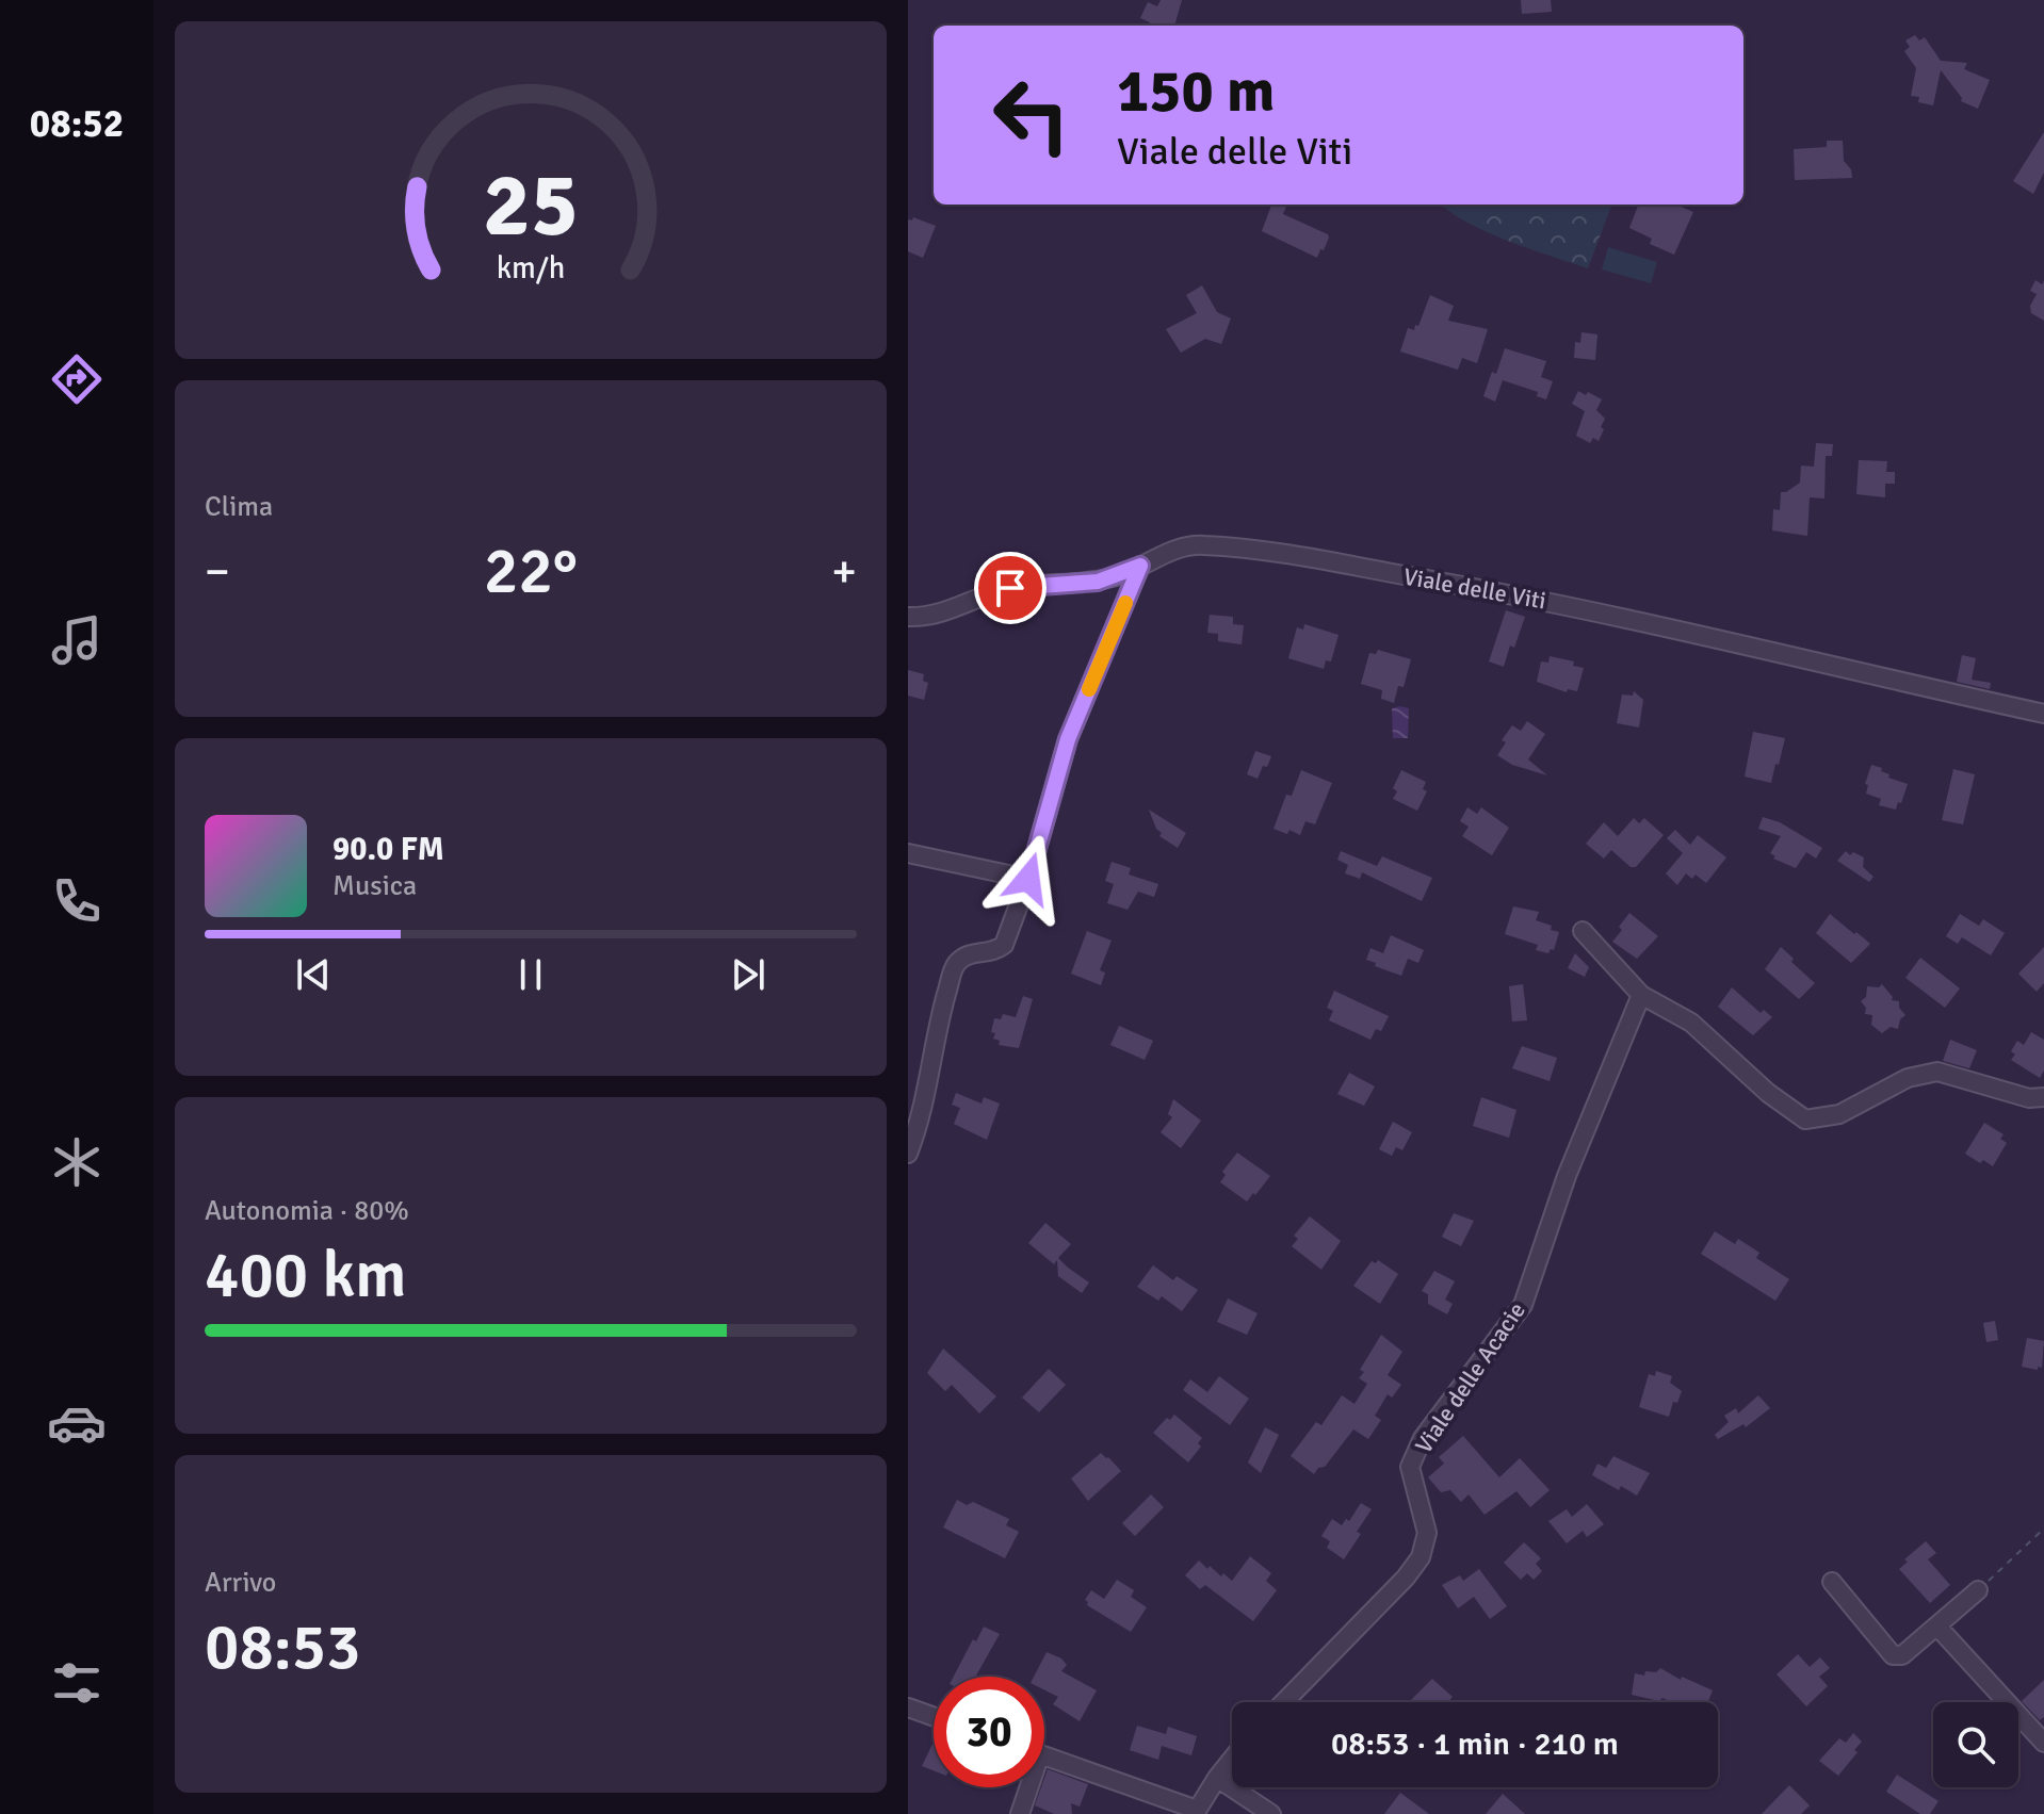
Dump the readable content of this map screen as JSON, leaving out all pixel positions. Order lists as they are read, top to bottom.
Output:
{
  "streets": {
    "street": ["Viale delle Viti", "Viale delle Acacie"]
  },
  "page": {
    "tabs": "08:52",
    "turn": ["150 m", "Viale delle Viti"],
    "tile": [
      "Clima",
      ["Autonomia · 80%", "400 km"],
      ["Arrivo", "08:53"]
    ],
    "heat": ["−", "22°", "+"],
    "song": ["90.0 FM", "Musica"],
    "limit": "30",
    "trip": "08:53 · 1 min · 210 m",
    "gauge": ["25", "km/h"]
  }
}
